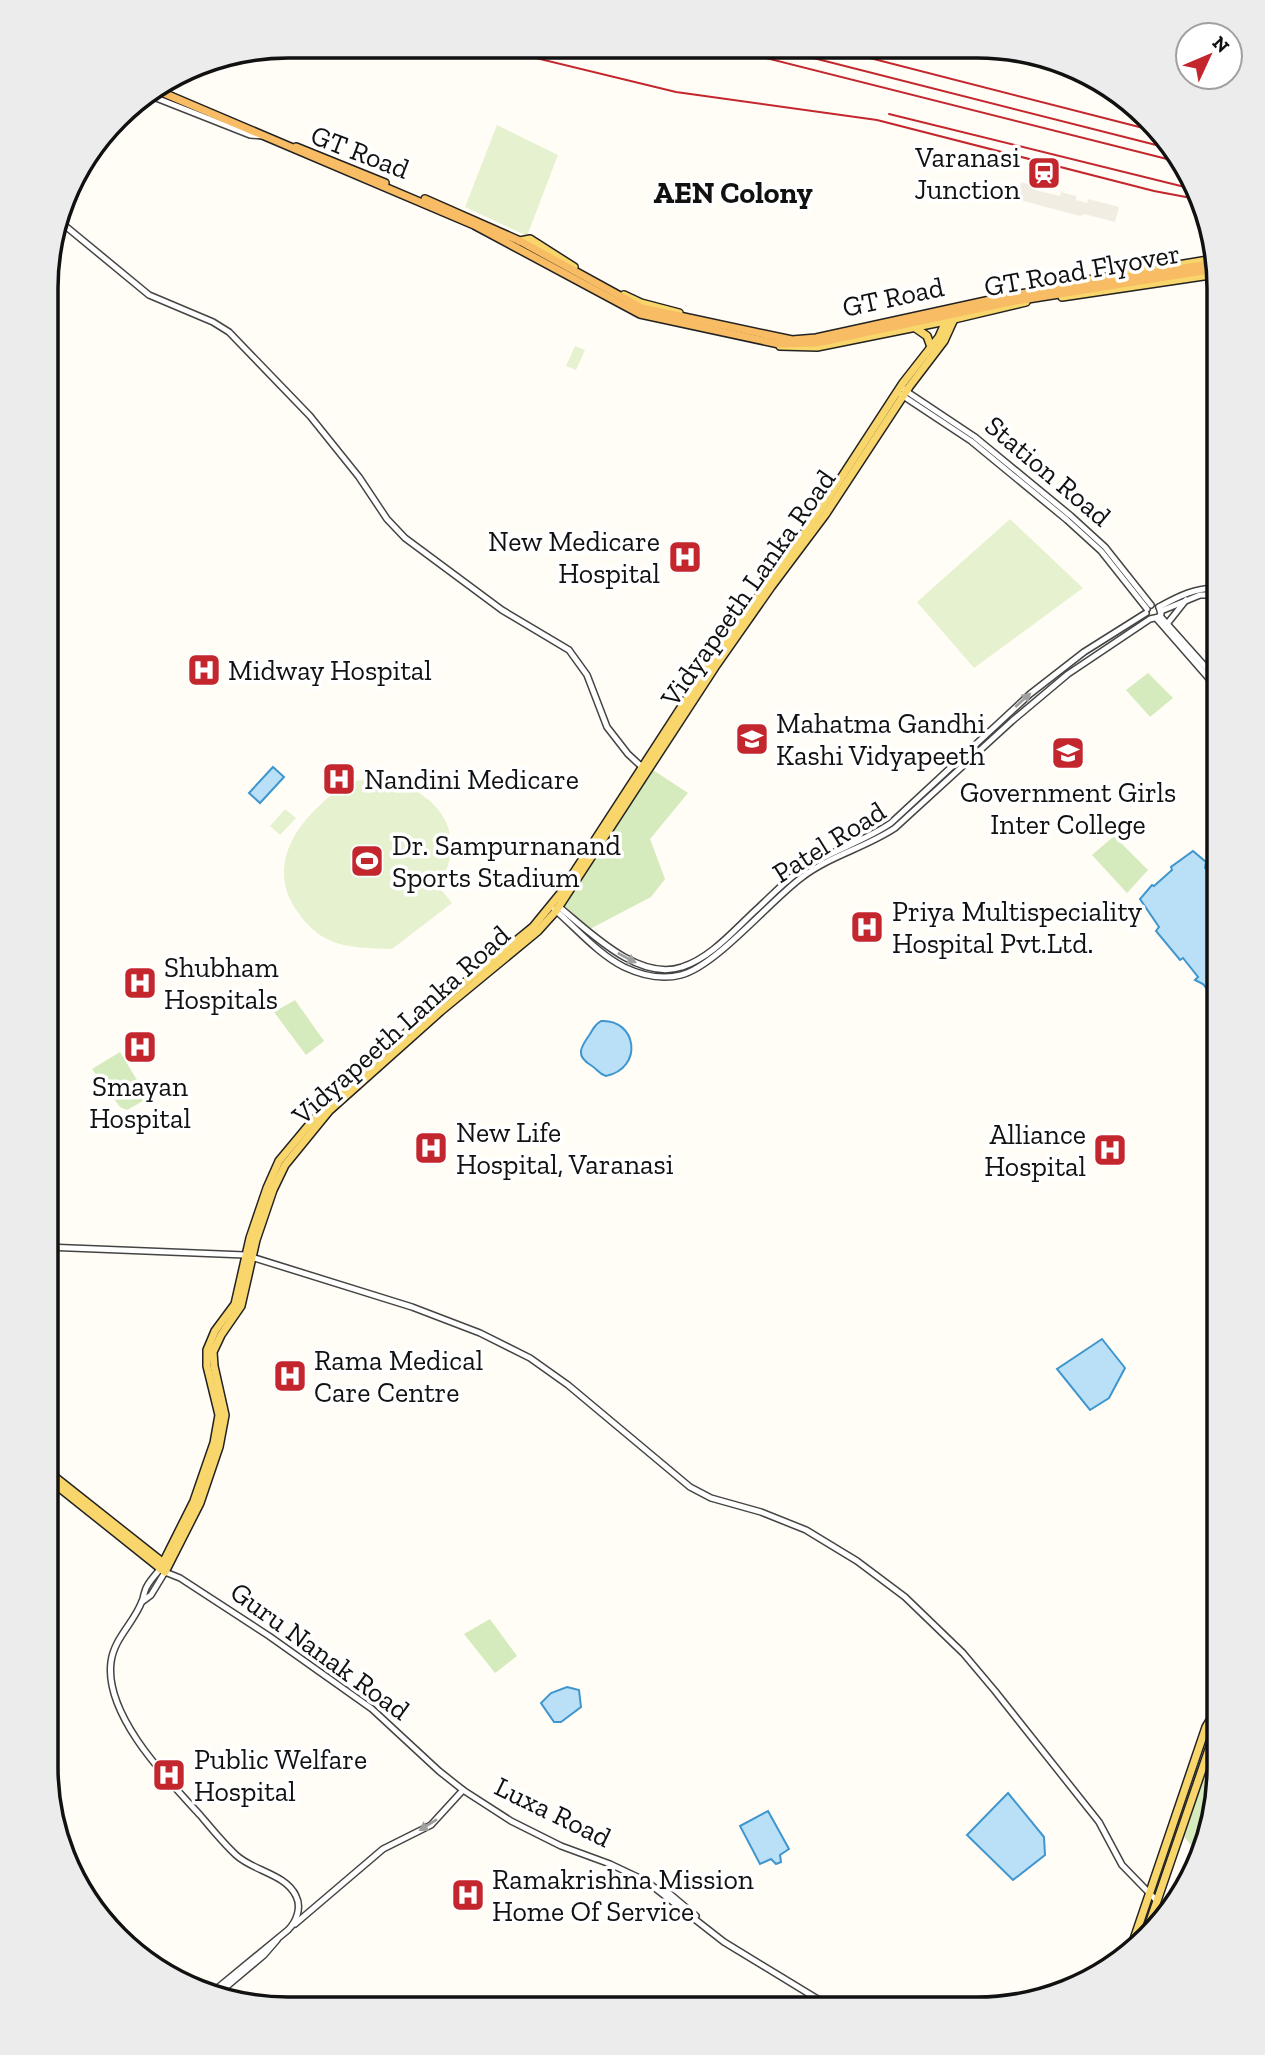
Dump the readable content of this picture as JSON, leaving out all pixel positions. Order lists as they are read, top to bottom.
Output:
{
  "streets": {
    "highway": ["GT Road", "GT Road Flyover"],
    "main road": ["Vidyapeeth Lanka Road"],
    "street": [
      "Station Road",
      "Patel Road",
      "Guru Nanak Road",
      "Luxa Road"
    ]
  },
  "crossings": [
    ["GT Road", "GT Road Flyover"],
    ["GT Road", "Vidyapeeth Lanka Road"],
    ["Station Road", "Vidyapeeth Lanka Road"],
    ["Station Road", "Patel Road"],
    ["Vidyapeeth Lanka Road", "Patel Road"],
    ["Vidyapeeth Lanka Road", "Guru Nanak Road"],
    ["Guru Nanak Road", "Luxa Road"]
  ],
  "districts": ["AEN Colony"],
  "places": {
    "station": ["Varanasi Junction"],
    "hospital": [
      "New Medicare Hospital",
      "Midway Hospital",
      "Nandini Medicare",
      "Priya Multispeciality Hospital Pvt.Ltd.",
      "Shubham Hospitals",
      "Smayan Hospital",
      "New Life Hospital, Varanasi",
      "Alliance Hospital",
      "Rama Medical Care Centre",
      "Public Welfare Hospital",
      "Ramakrishna Mission Home Of Service"
    ],
    "school or university": ["Mahatma Gandhi Kashi Vidyapeeth", "Government Girls Inter College"],
    "sports": ["Dr. Sampurnanand Sports Stadium"]
  },
  "north": "top right"
}
